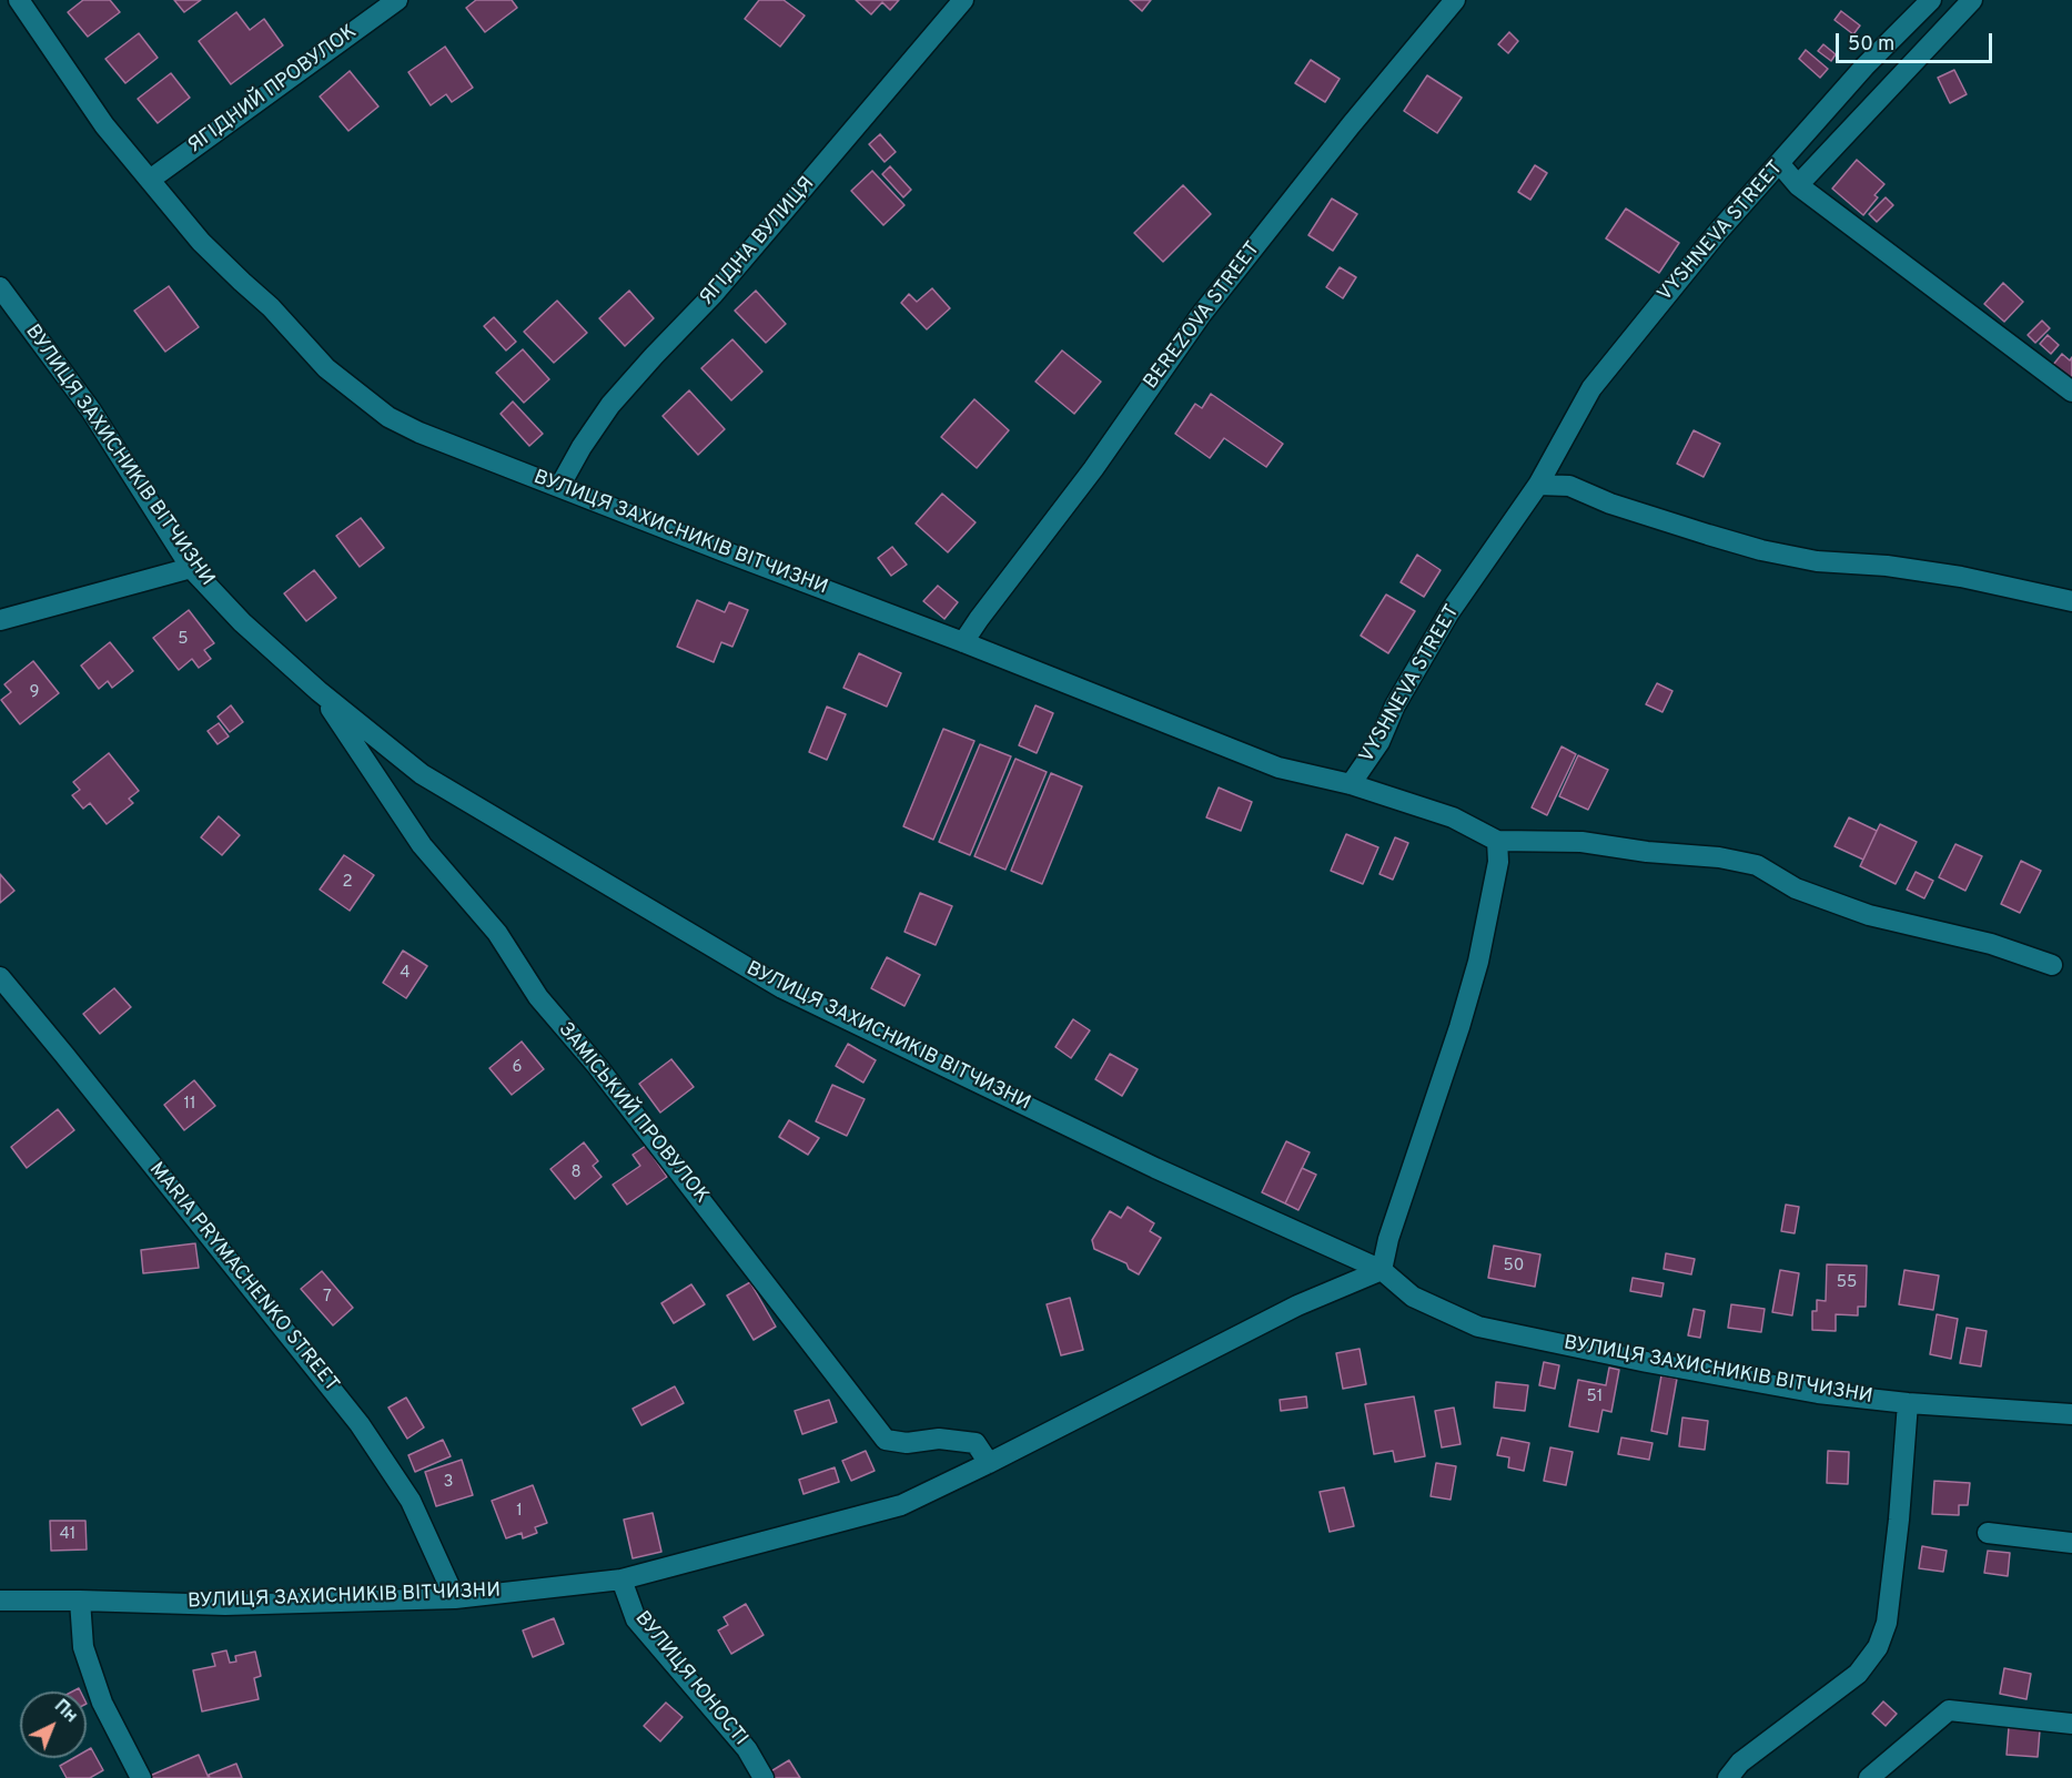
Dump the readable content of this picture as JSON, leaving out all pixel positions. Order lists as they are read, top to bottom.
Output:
{
  "streets": {
    "street": [
      "ЯГІДНИЙ ПРОВУЛОК",
      "VYSHNEVA STREET",
      "ЯГІДНА ВУЛИЦЯ",
      "BEREZOVA STREET",
      "ВУЛИЦЯ ЗАХИСНИКІВ ВІТЧИЗНИ",
      "ЗАМІСЬКИЙ ПРОВУЛОК",
      "MARIA PRYMACHENKO STREET",
      "ВУЛИЦЯ ЮНОСТІ"
    ]
  },
  "crossings": [
    ["ЯГІДНИЙ ПРОВУЛОК", "ВУЛИЦЯ ЗАХИСНИКІВ ВІТЧИЗНИ"],
    ["VYSHNEVA STREET", "ВУЛИЦЯ ЗАХИСНИКІВ ВІТЧИЗНИ"],
    ["ЯГІДНА ВУЛИЦЯ", "ВУЛИЦЯ ЗАХИСНИКІВ ВІТЧИЗНИ"],
    ["BEREZOVA STREET", "ВУЛИЦЯ ЗАХИСНИКІВ ВІТЧИЗНИ"],
    ["ВУЛИЦЯ ЗАХИСНИКІВ ВІТЧИЗНИ", "ЗАМІСЬКИЙ ПРОВУЛОК"],
    ["ВУЛИЦЯ ЗАХИСНИКІВ ВІТЧИЗНИ", "MARIA PRYMACHENKO STREET"],
    ["ВУЛИЦЯ ЗАХИСНИКІВ ВІТЧИЗНИ", "ВУЛИЦЯ ЮНОСТІ"]
  ],
  "house_numbers": [
    "5",
    "9",
    "2",
    "4",
    "6",
    "11",
    "8",
    "50",
    "55",
    "7",
    "51",
    "3",
    "1",
    "41"
  ],
  "scale_bar": "50 m",
  "north": "top right"
}
